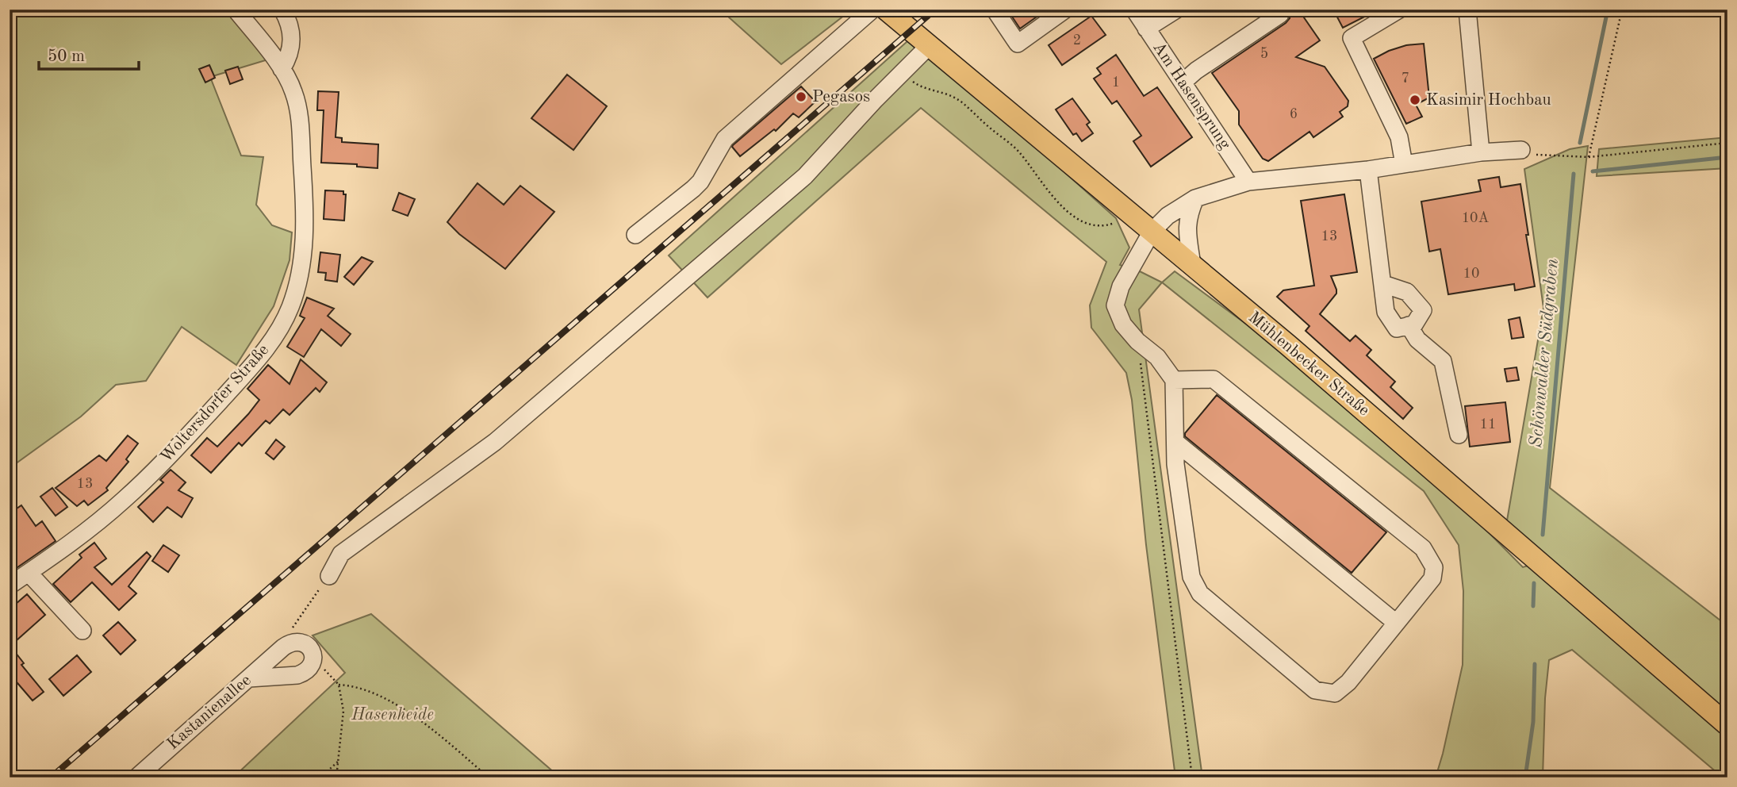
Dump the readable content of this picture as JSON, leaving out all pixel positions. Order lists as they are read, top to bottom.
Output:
{
  "streets": {
    "main road": ["Mühlenbecker Straße"],
    "street": ["Am Hasensprung", "Woltersdorfer Straße", "Kastanienallee"]
  },
  "water": ["Schönwalder Südgraben"],
  "parks": ["Hasenheide"],
  "places": ["Pegasos", "Kasimir Hochbau"],
  "house_numbers": [
    "2",
    "5",
    "7",
    "1",
    "6",
    "10A",
    "13",
    "10",
    "11",
    "13"
  ],
  "scale_bar": "50 m"
}
